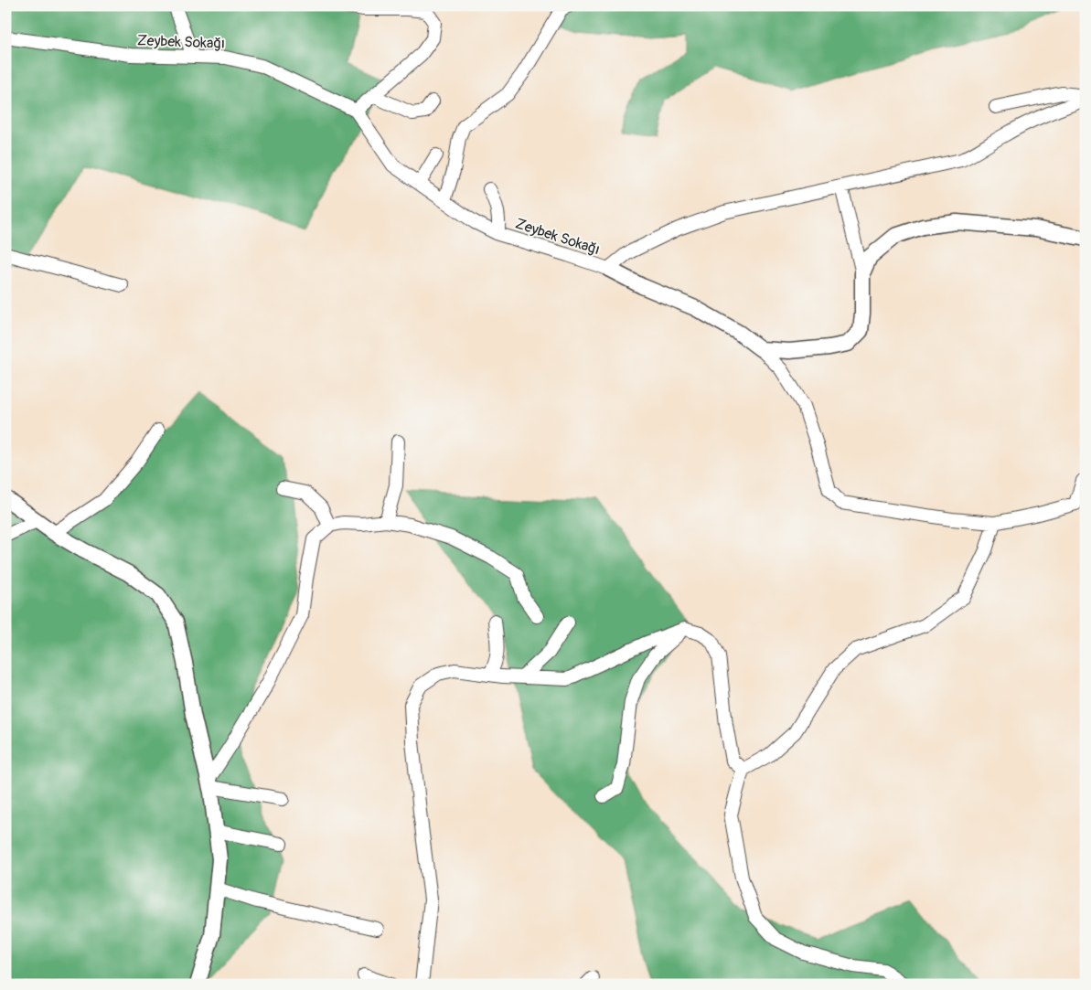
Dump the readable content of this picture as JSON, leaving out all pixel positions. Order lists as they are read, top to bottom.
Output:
{
  "streets": {
    "street": ["Zeybek Sokağı"]
  }
}
